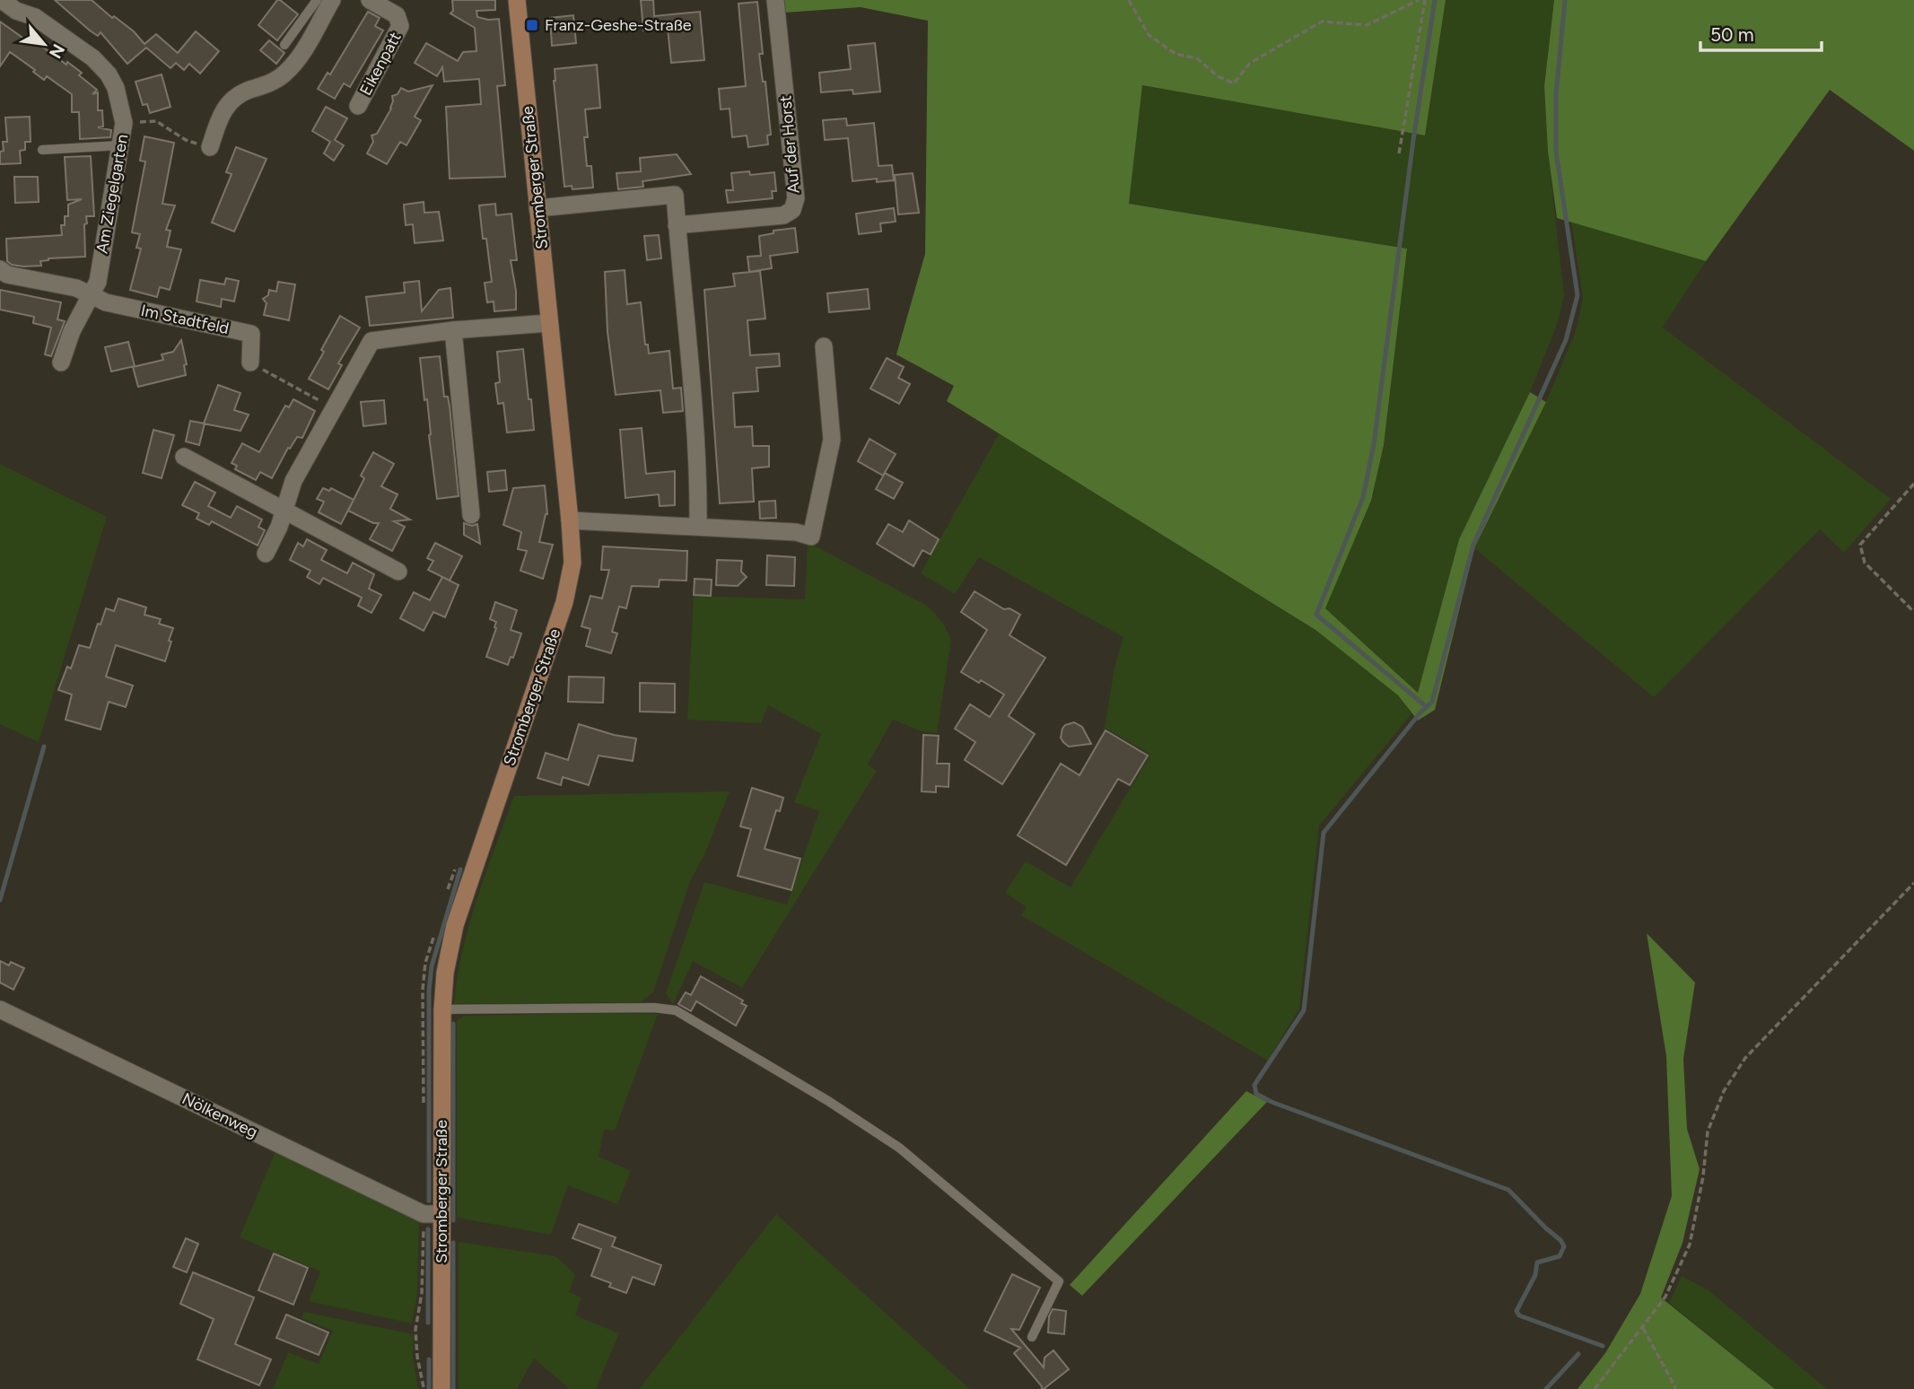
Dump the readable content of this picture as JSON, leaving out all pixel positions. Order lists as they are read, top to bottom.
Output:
{
  "streets": {
    "main road": ["Stromberger Straße"],
    "street": [
      "Eikenpatt",
      "Auf der Horst",
      "Am Ziegelgarten",
      "Im Stadtfeld",
      "Nölkenweg"
    ]
  },
  "crossings": [
    ["Stromberger Straße", "Nölkenweg"],
    ["Am Ziegelgarten", "Im Stadtfeld"]
  ],
  "places": {
    "transit": ["Franz-Geshe-Straße"]
  },
  "scale_bar": "50 m",
  "north": "bottom right"
}
